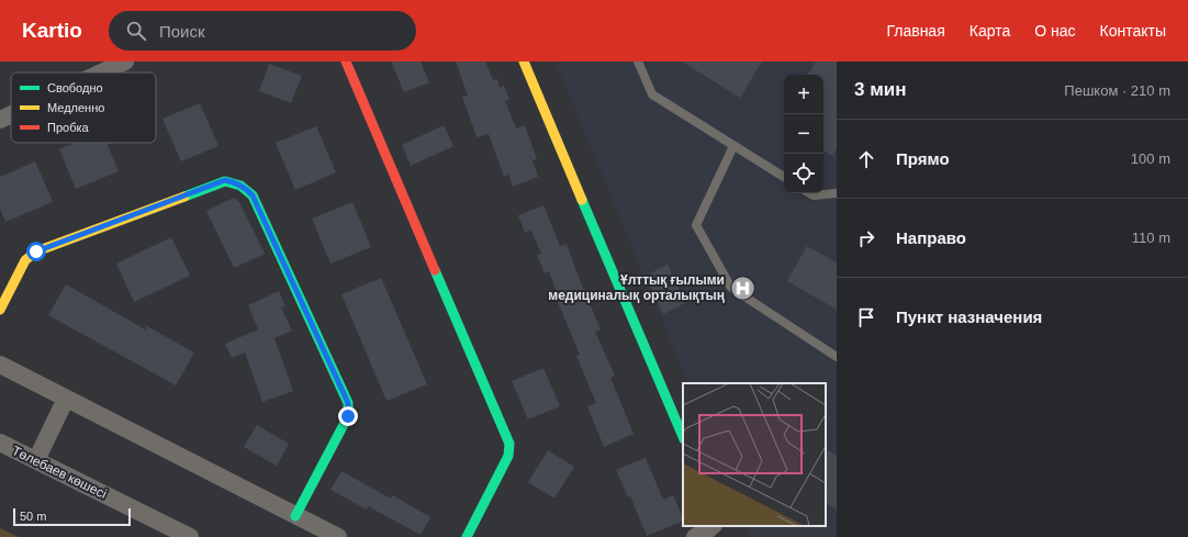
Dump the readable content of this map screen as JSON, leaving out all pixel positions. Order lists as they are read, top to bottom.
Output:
{
  "streets": {
    "street": ["Төлебаев көшесі"]
  },
  "places": {
    "hospital": ["Ұлттық ғылыми медициналық орталықтың"]
  },
  "legend": ["Свободно", "Медленно", "Пробка"],
  "scale_bar": "50 m",
  "page": {
    "header": "Kartio",
    "search": "Поиск",
    "nav": [
      "Главная",
      "Карта",
      "О нас",
      "Контакты"
    ],
    "heading": ["3 мин", "Пешком · 210 m"],
    "map_buttons": ["+", "−"],
    "list": [
      ["Прямо", "100 m"],
      ["Направо", "110 m"],
      "Пункт назначения"
    ],
    "scale": "50 m"
  }
}
